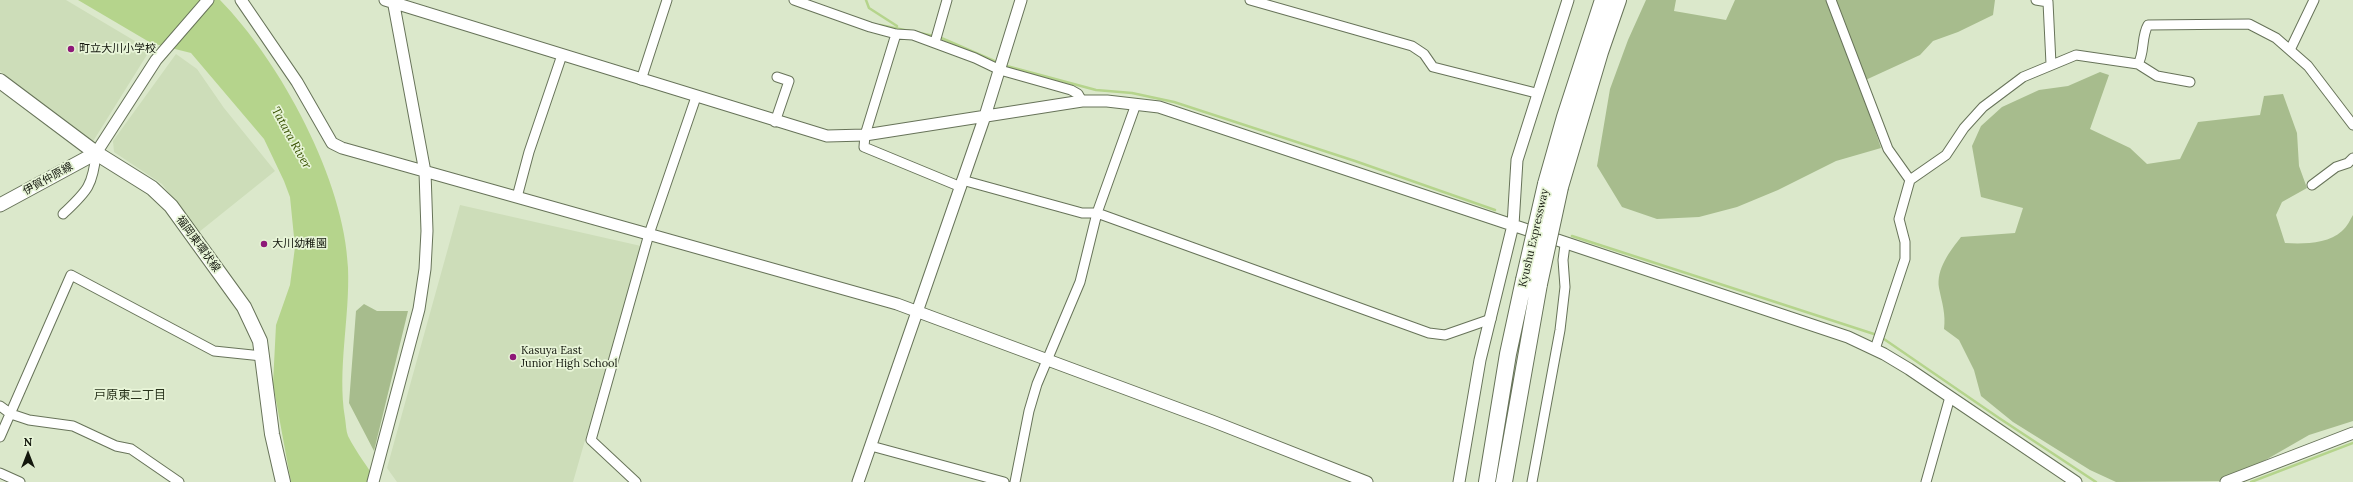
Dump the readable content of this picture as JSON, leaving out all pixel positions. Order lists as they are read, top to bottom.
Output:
{
  "streets": {
    "highway": ["Kyushu Expressway"],
    "main road": ["伊賀仲原線", "福岡東環状線"]
  },
  "crossings": [
    ["伊賀仲原線", "福岡東環状線"]
  ],
  "districts": ["戸原東二丁目"],
  "water": ["Tatara River"],
  "places": ["町立大川小学校", "大川幼稚園", "Kasuya East Junior High School"],
  "north": "top"
}
